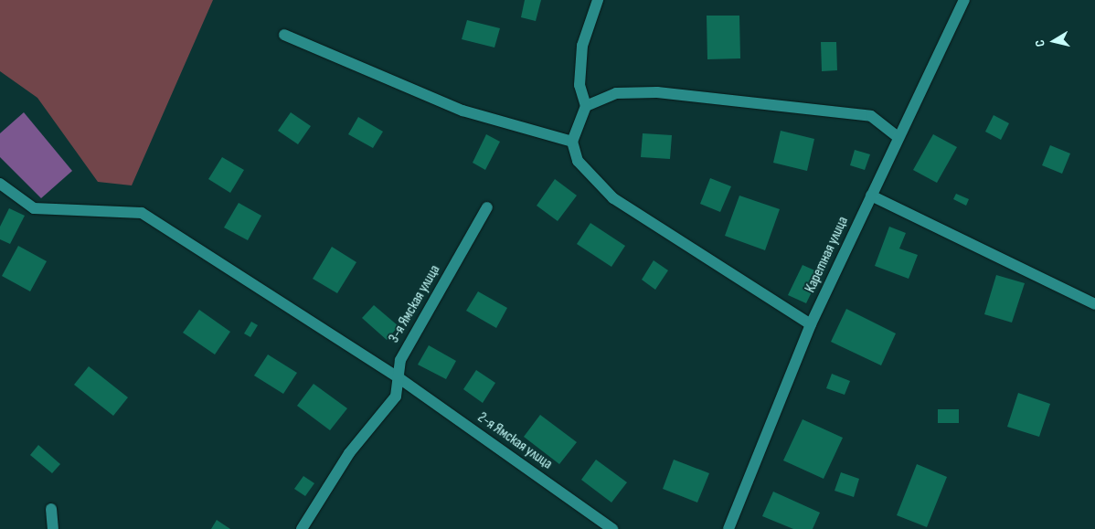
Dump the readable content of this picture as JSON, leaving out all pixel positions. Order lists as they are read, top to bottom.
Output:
{
  "streets": {
    "street": ["Каретная улица", "3-я Ямская улица", "2-я Ямская улица"]
  },
  "crossings": [
    ["3-я Ямская улица", "2-я Ямская улица"]
  ],
  "north": "left"
}
